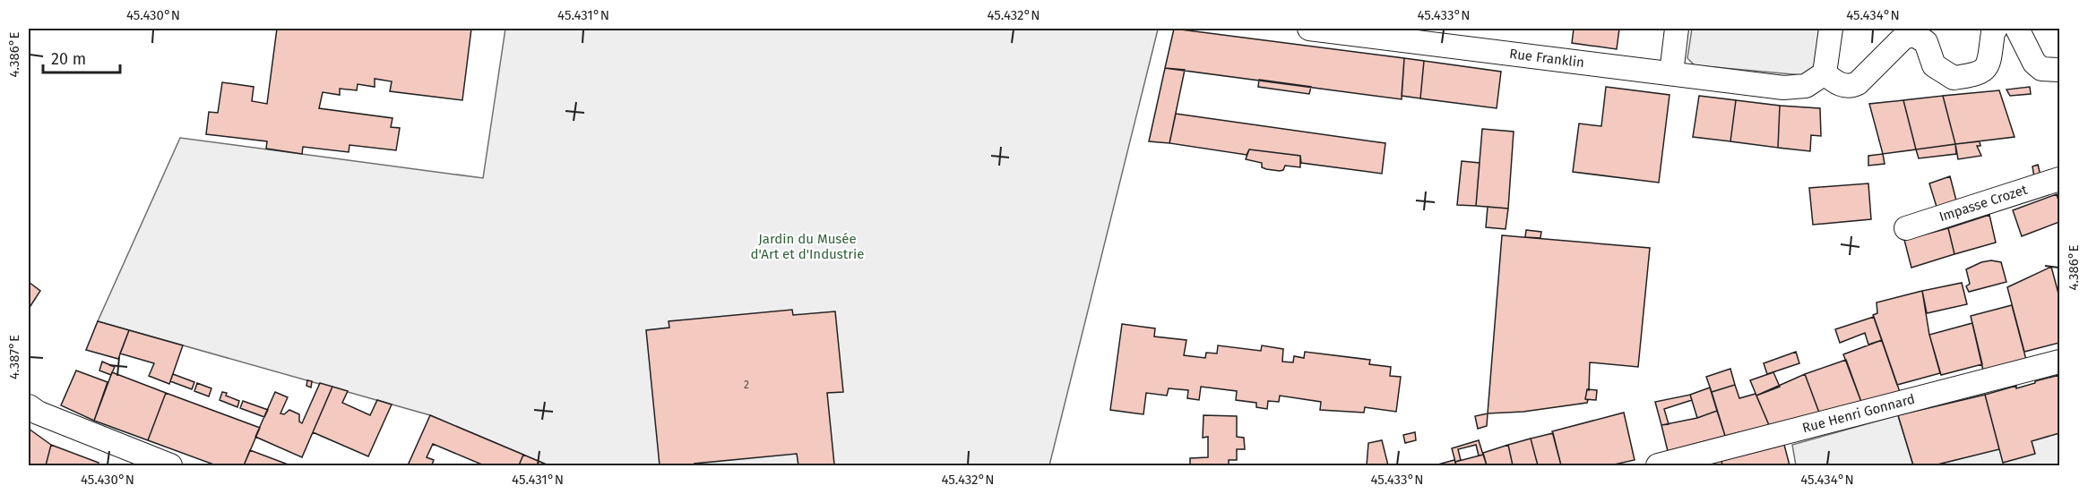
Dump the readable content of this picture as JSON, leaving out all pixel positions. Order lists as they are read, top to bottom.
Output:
{
  "streets": {
    "street": ["Rue Franklin", "Impasse Crozet", "Rue Henri Gonnard"]
  },
  "parks": ["Jardin du Musée d'Art et d'Industrie"],
  "house_numbers": ["2"],
  "scale_bar": "20 m",
  "coordinates": [
    "45.430°N",
    "45.431°N",
    "45.432°N",
    "45.433°N",
    "45.434°N",
    "4.386°E",
    "4.387°E"
  ]
}
